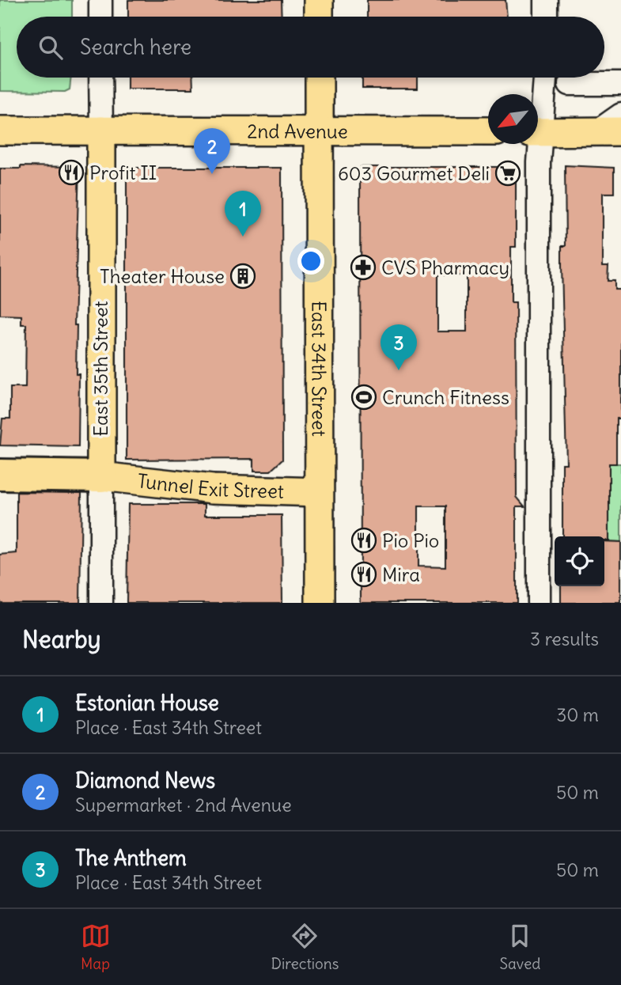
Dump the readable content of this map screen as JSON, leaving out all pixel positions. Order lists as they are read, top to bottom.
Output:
{
  "streets": {
    "main road": [
      "2nd Avenue",
      "East 35th Street",
      "East 34th Street",
      "Tunnel Exit Street"
    ]
  },
  "crossings": [
    ["2nd Avenue", "East 35th Street"],
    ["2nd Avenue", "East 34th Street"],
    ["East 35th Street", "Tunnel Exit Street"],
    ["East 34th Street", "Tunnel Exit Street"]
  ],
  "places": {
    "restaurant": ["Profit II", "Pio Pio", "Mira"],
    "supermarket": ["603 Gourmet Deli"],
    "pharmacy": ["CVS Pharmacy"],
    "building": ["Theater House"],
    "sports": ["Crunch Fitness"]
  },
  "north": "bottom left",
  "page": {
    "search": "Search here",
    "pins": ["2", "1", "3"],
    "heading": ["Nearby", "3 results"],
    "list": [
      {
        "mark": "1",
        "name": "Estonian House",
        "note": "Place · East 34th Street",
        "value": "30 m"
      },
      {
        "mark": "2",
        "name": "Diamond News",
        "note": "Supermarket · 2nd Avenue",
        "value": "50 m"
      },
      {
        "mark": "3",
        "name": "The Anthem",
        "note": "Place · East 34th Street",
        "value": "50 m"
      }
    ],
    "nav": ["Map", "Directions", "Saved"]
  }
}
